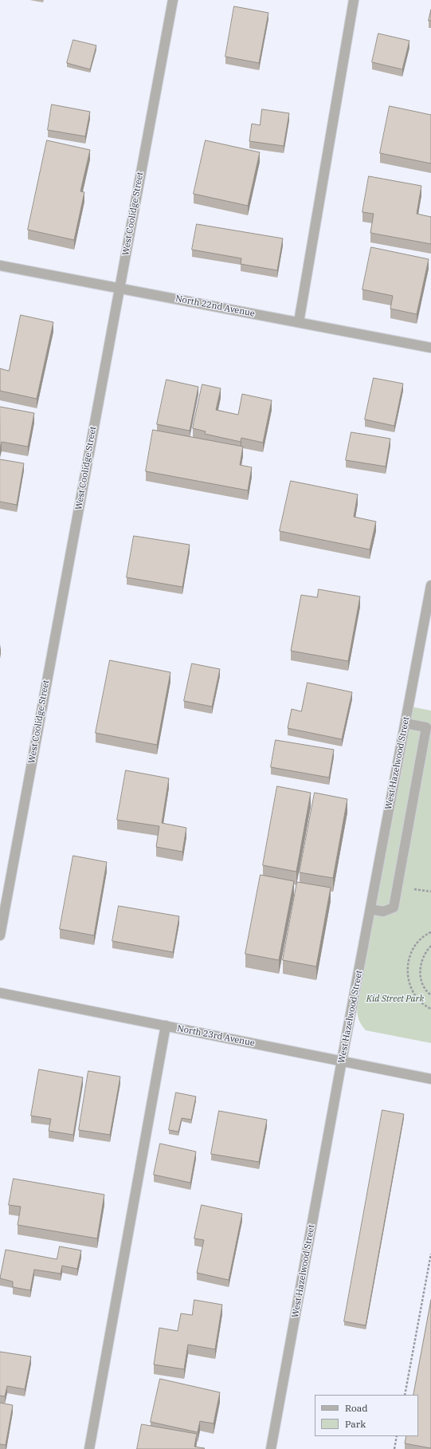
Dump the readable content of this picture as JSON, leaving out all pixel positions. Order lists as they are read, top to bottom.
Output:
{
  "streets": {
    "street": [
      "West Coolidge Street",
      "North 22nd Avenue",
      "West Hazelwood Street",
      "North 23rd Avenue"
    ]
  },
  "crossings": [
    ["West Coolidge Street", "North 22nd Avenue"],
    ["West Hazelwood Street", "North 23rd Avenue"]
  ],
  "parks": ["Kid Street Park"],
  "legend": ["Road", "Park"]
}
